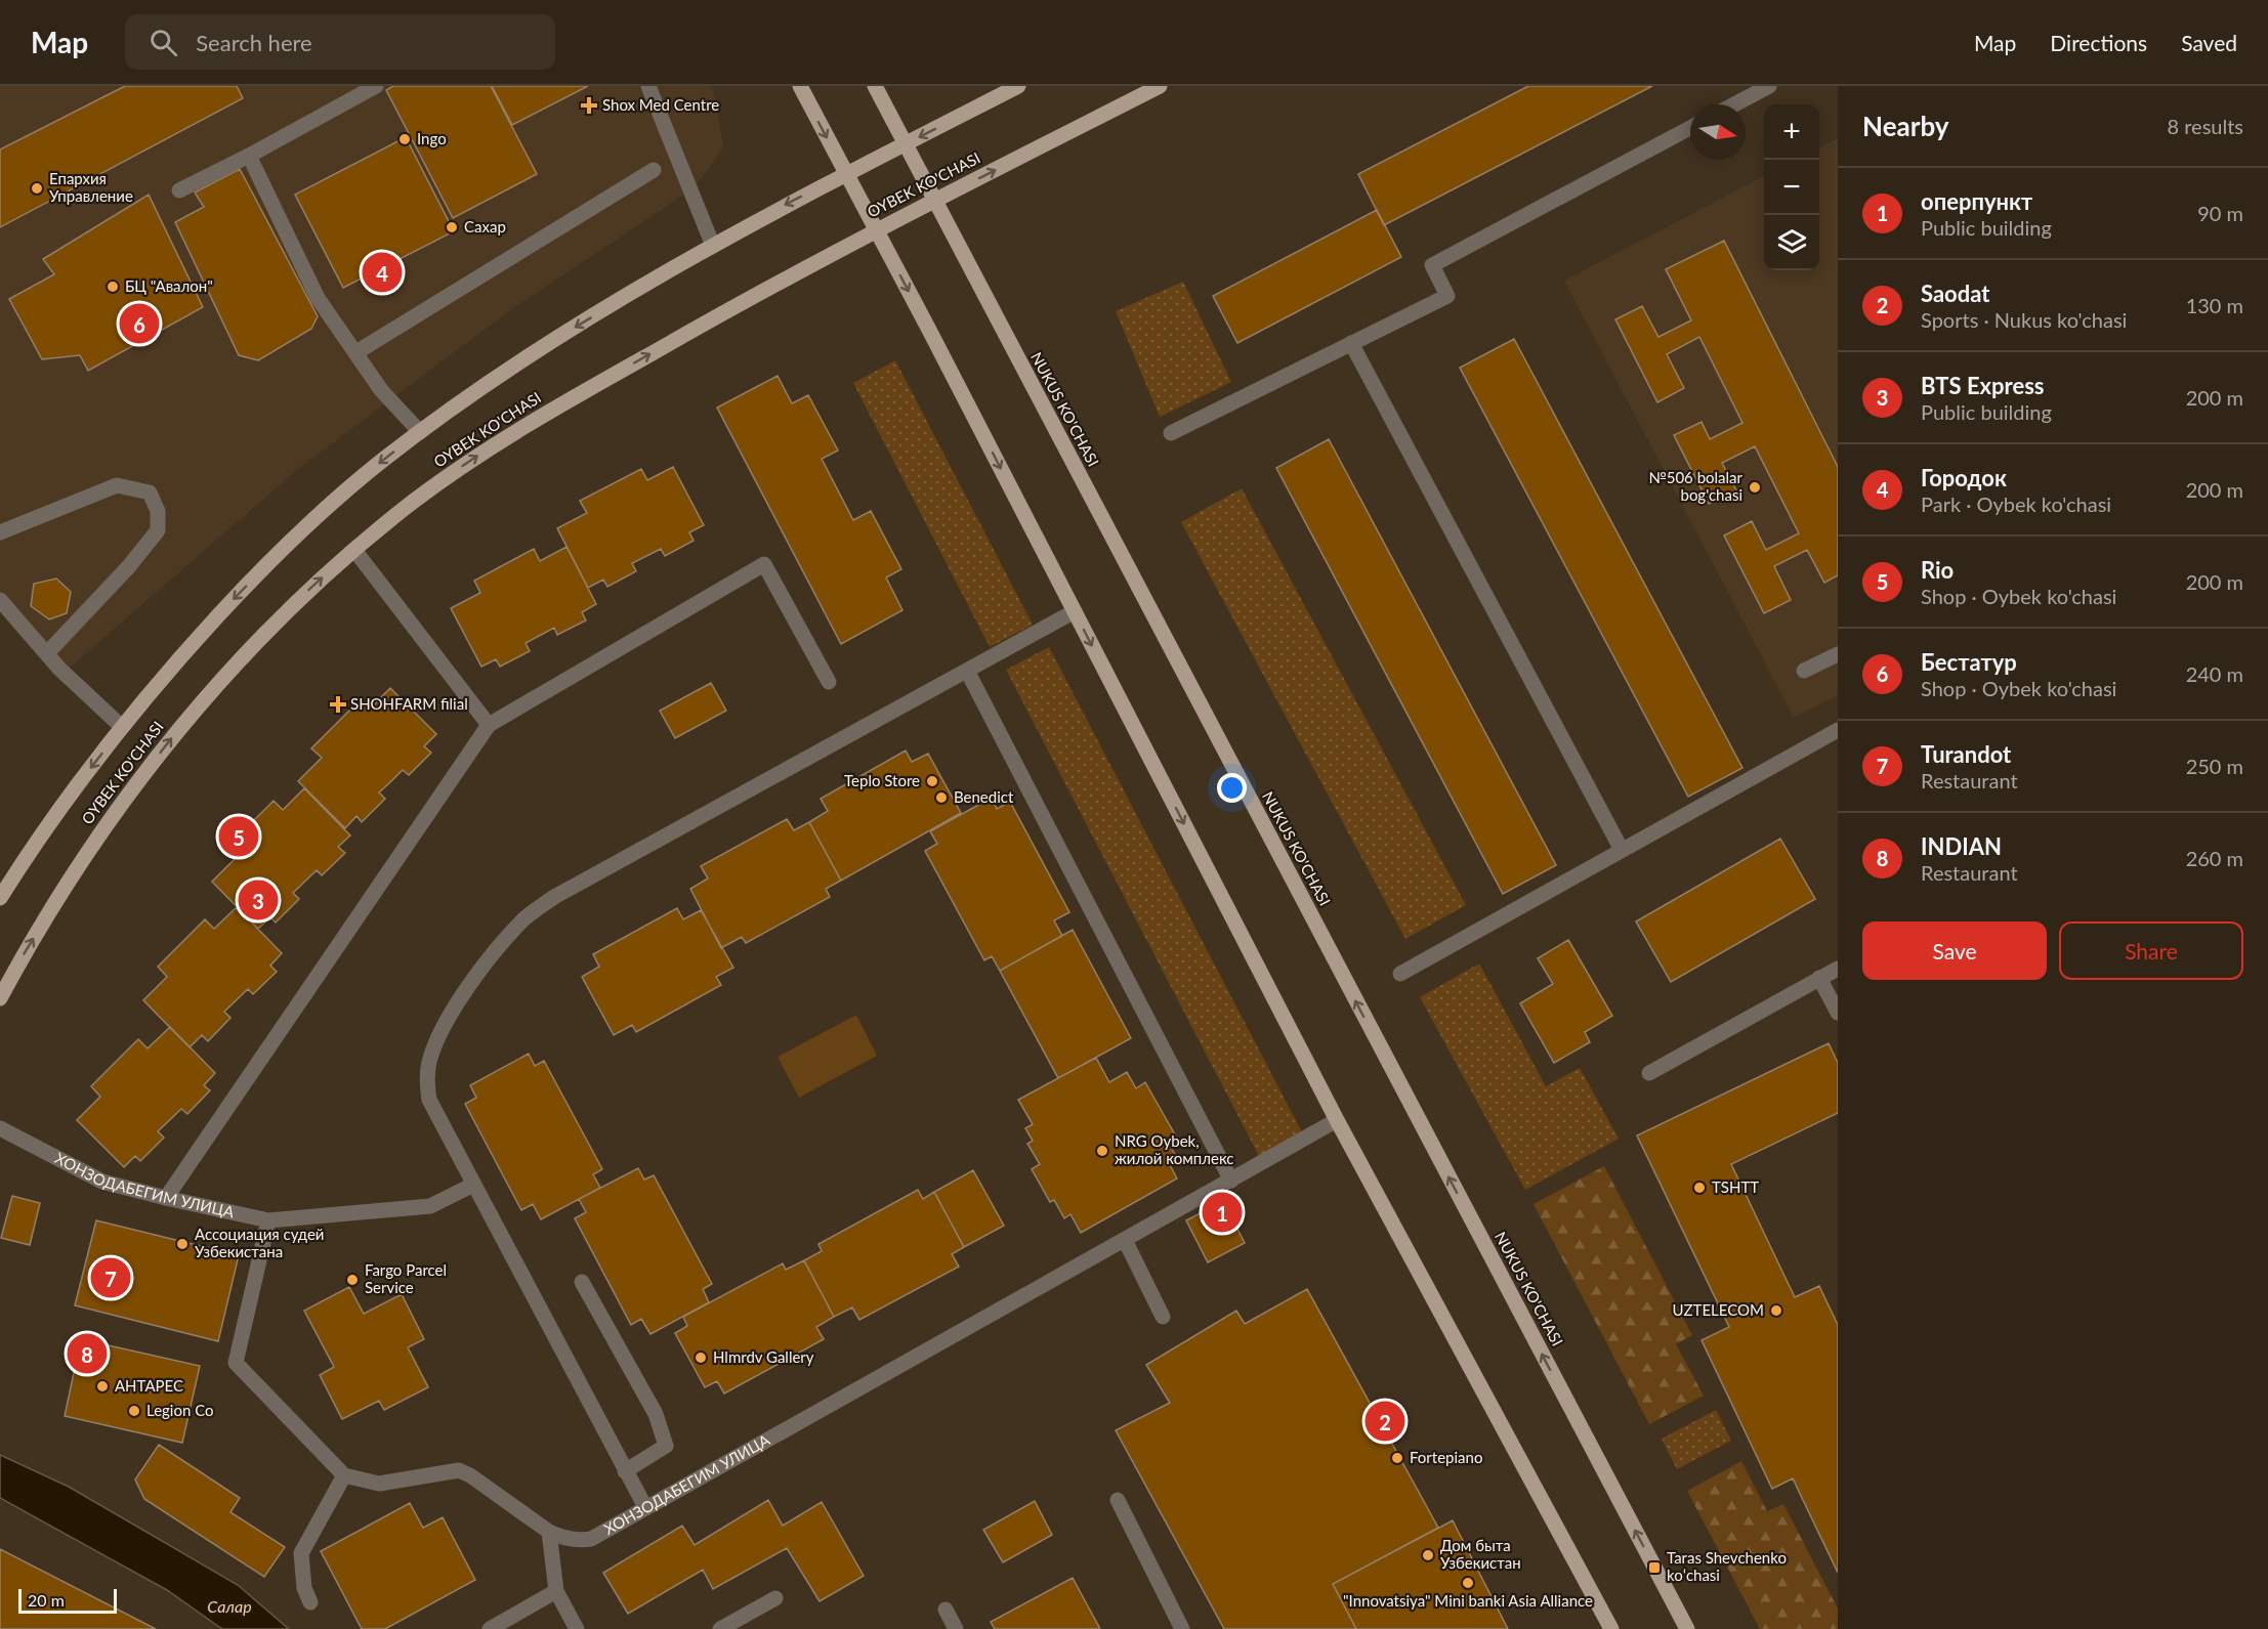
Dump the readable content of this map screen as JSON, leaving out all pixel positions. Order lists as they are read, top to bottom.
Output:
{
  "streets": {
    "main road": ["OYBEK KO'CHASI", "NUKUS KO'CHASI"],
    "street": ["ХОНЗОДАБЕГИМ УЛИЦА"]
  },
  "crossings": [
    ["OYBEK KO'CHASI", "NUKUS KO'CHASI"]
  ],
  "water": ["Салар"],
  "places": {
    "health": ["Shox Med Centre", "SHOHFARM filial"],
    "other": [
      "Ingo",
      "Епархия Управление",
      "Сахар",
      "БЦ \"Авалон\"",
      "№506 bolalar bog'chasi",
      "Teplo Store",
      "Benedict",
      "NRG Oybek, жилой комплекс",
      "TSHTT",
      "Ассоциация судей Узбекистана",
      "Fargo Parcel Service",
      "UZTELECOM",
      "Hlmrdv Gallery",
      "АНТАРЕС",
      "Legion Co",
      "Fortepiano",
      "Дом быта Узбекистан",
      "\"Innovatsiya\" Mini banki Asia Alliance"
    ],
    "transit": ["Taras Shevchenko koʻchasi"]
  },
  "scale_bar": "20 m",
  "north": "right",
  "page": {
    "header": "Map",
    "search": "Search here",
    "nav": ["Map", "Directions", "Saved"],
    "heading": ["Nearby", "8 results"],
    "map_buttons": ["+", "−"],
    "list": [
      {
        "mark": "1",
        "name": "оперпункт",
        "note": "Public building",
        "value": "90 m"
      },
      {
        "mark": "2",
        "name": "Saodat",
        "note": "Sports · Nukus ko'chasi",
        "value": "130 m"
      },
      {
        "mark": "3",
        "name": "BTS Express",
        "note": "Public building",
        "value": "200 m"
      },
      {
        "mark": "4",
        "name": "Городок",
        "note": "Park · Oybek ko'chasi",
        "value": "200 m"
      },
      {
        "mark": "5",
        "name": "Rio",
        "note": "Shop · Oybek ko'chasi",
        "value": "200 m"
      },
      {
        "mark": "6",
        "name": "Бестатур",
        "note": "Shop · Oybek ko'chasi",
        "value": "240 m"
      },
      {
        "mark": "7",
        "name": "Turandot",
        "note": "Restaurant",
        "value": "250 m"
      },
      {
        "mark": "8",
        "name": "INDIAN",
        "note": "Restaurant",
        "value": "260 m"
      }
    ],
    "pins": [
      "4",
      "6",
      "5",
      "3",
      "1",
      "7",
      "8",
      "2"
    ],
    "buttons": ["Save", "Share"],
    "scale": "20 m"
  }
}
